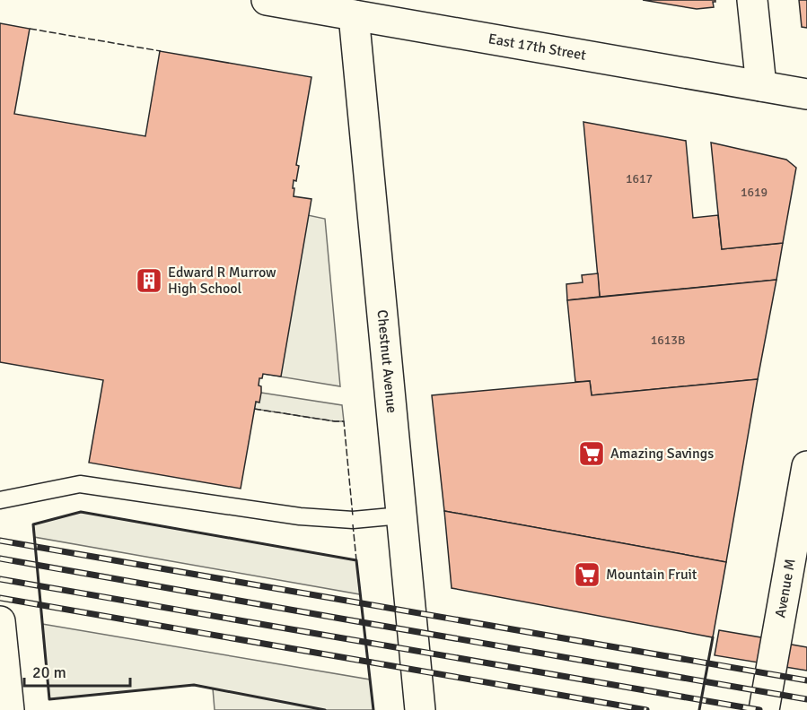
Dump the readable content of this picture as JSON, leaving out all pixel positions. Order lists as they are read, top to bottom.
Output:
{
  "streets": {
    "street": ["East 17th Street", "Chestnut Avenue", "Avenue M"]
  },
  "crossings": [
    ["East 17th Street", "Chestnut Avenue"]
  ],
  "places": {
    "building": ["Edward R Murrow High School"],
    "supermarket": ["Amazing Savings", "Mountain Fruit"]
  },
  "house_numbers": ["1617", "1619", "1613B"],
  "scale_bar": "20 m"
}
